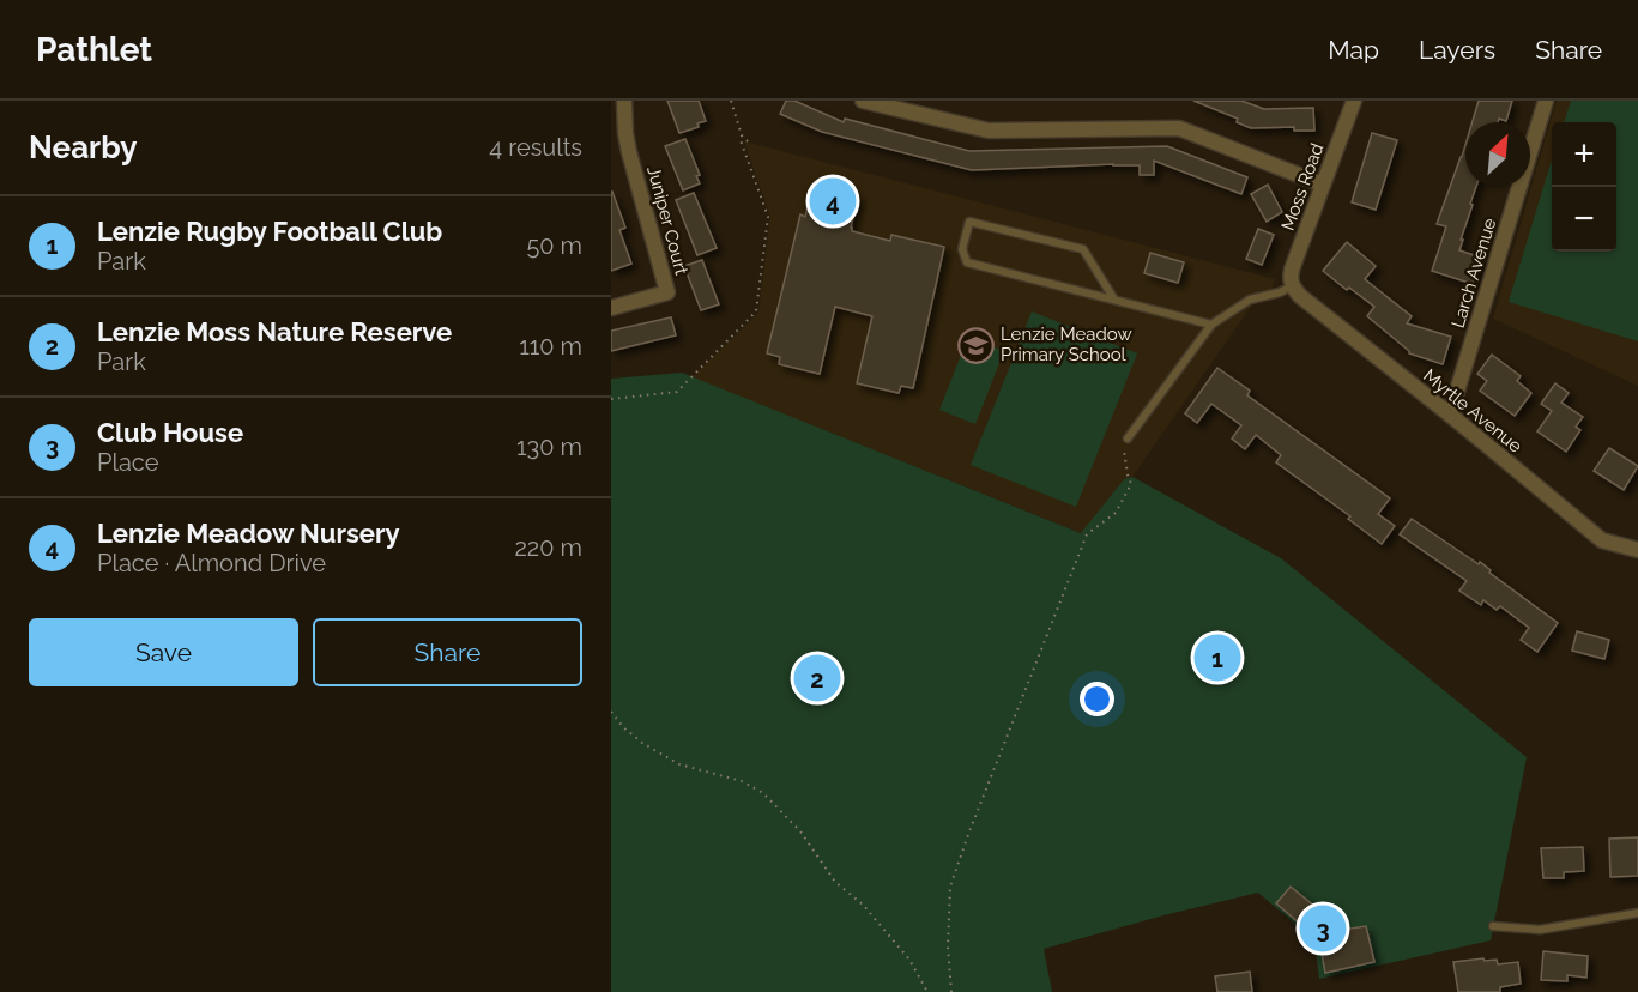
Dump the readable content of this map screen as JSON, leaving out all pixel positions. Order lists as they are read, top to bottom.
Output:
{
  "streets": {
    "street": [
      "Moss Road",
      "Juniper Court",
      "Larch Avenue",
      "Myrtle Avenue"
    ]
  },
  "crossings": [
    ["Moss Road", "Myrtle Avenue"],
    ["Larch Avenue", "Myrtle Avenue"]
  ],
  "places": {
    "school or university": ["Lenzie Meadow Primary School"]
  },
  "north": "top right",
  "page": {
    "header": "Pathlet",
    "nav": ["Map", "Layers", "Share"],
    "heading": ["Nearby", "4 results"],
    "map_buttons": ["+", "−"],
    "pins": [
      "4",
      "1",
      "2",
      "3"
    ],
    "list": [
      {
        "mark": "1",
        "name": "Lenzie Rugby Football Club",
        "note": "Park",
        "value": "50 m"
      },
      {
        "mark": "2",
        "name": "Lenzie Moss Nature Reserve",
        "note": "Park",
        "value": "110 m"
      },
      {
        "mark": "3",
        "name": "Club House",
        "note": "Place",
        "value": "130 m"
      },
      {
        "mark": "4",
        "name": "Lenzie Meadow Nursery",
        "note": "Place · Almond Drive",
        "value": "220 m"
      }
    ],
    "buttons": ["Save", "Share"]
  }
}
